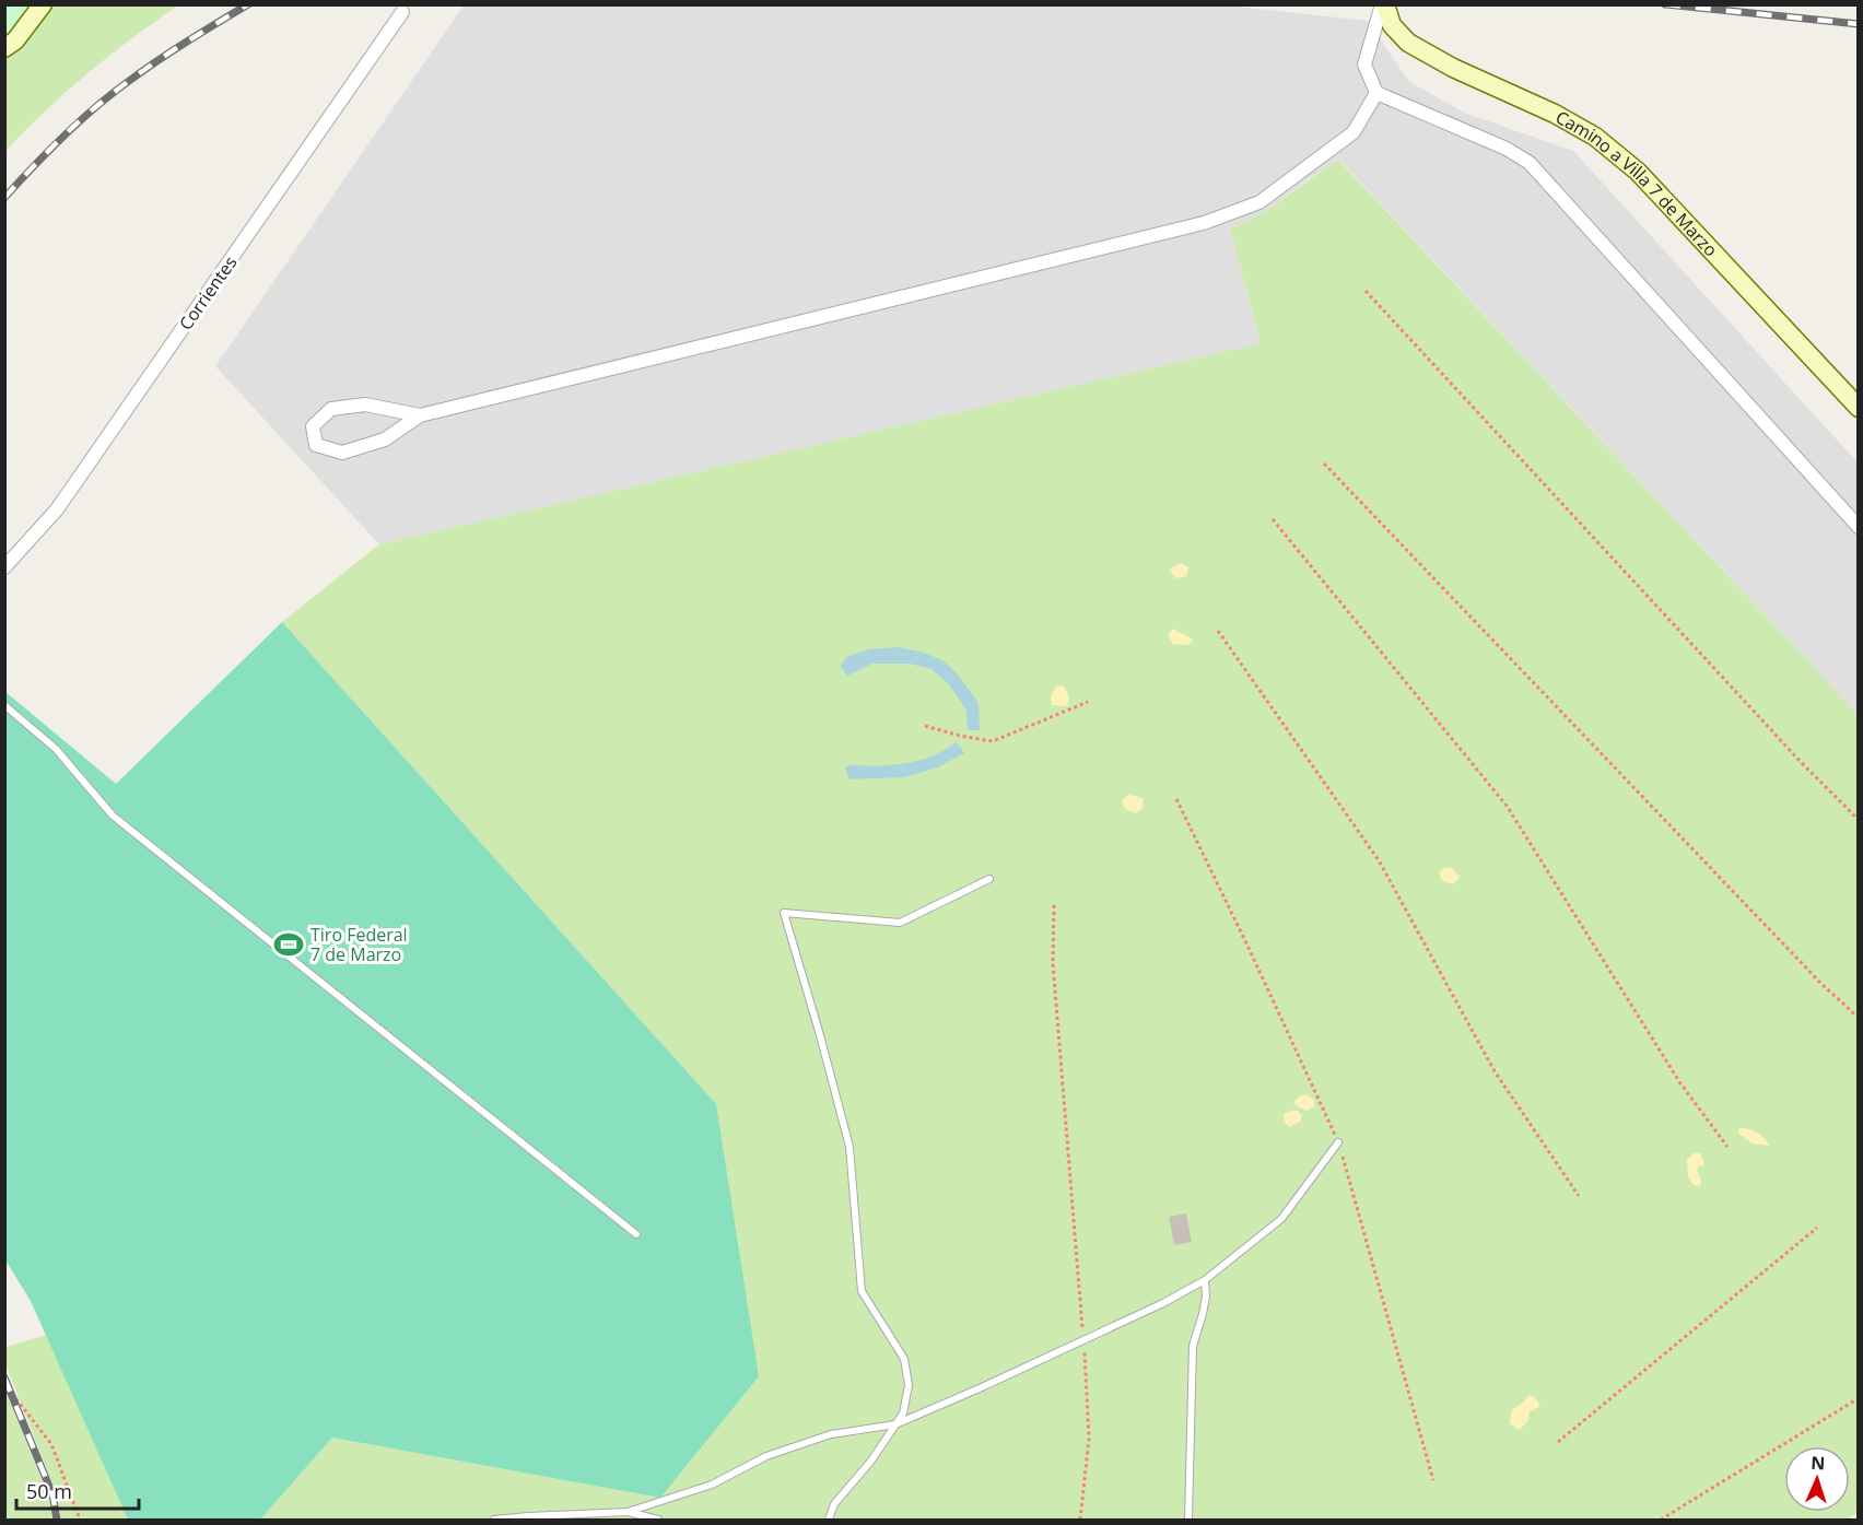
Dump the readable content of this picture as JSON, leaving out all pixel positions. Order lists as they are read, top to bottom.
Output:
{
  "streets": {
    "street": ["Camino a Villa 7 de Marzo", "Corrientes"]
  },
  "places": {
    "sports": ["Tiro Federal 7 de Marzo"]
  },
  "scale_bar": "50 m",
  "north": "top"
}
